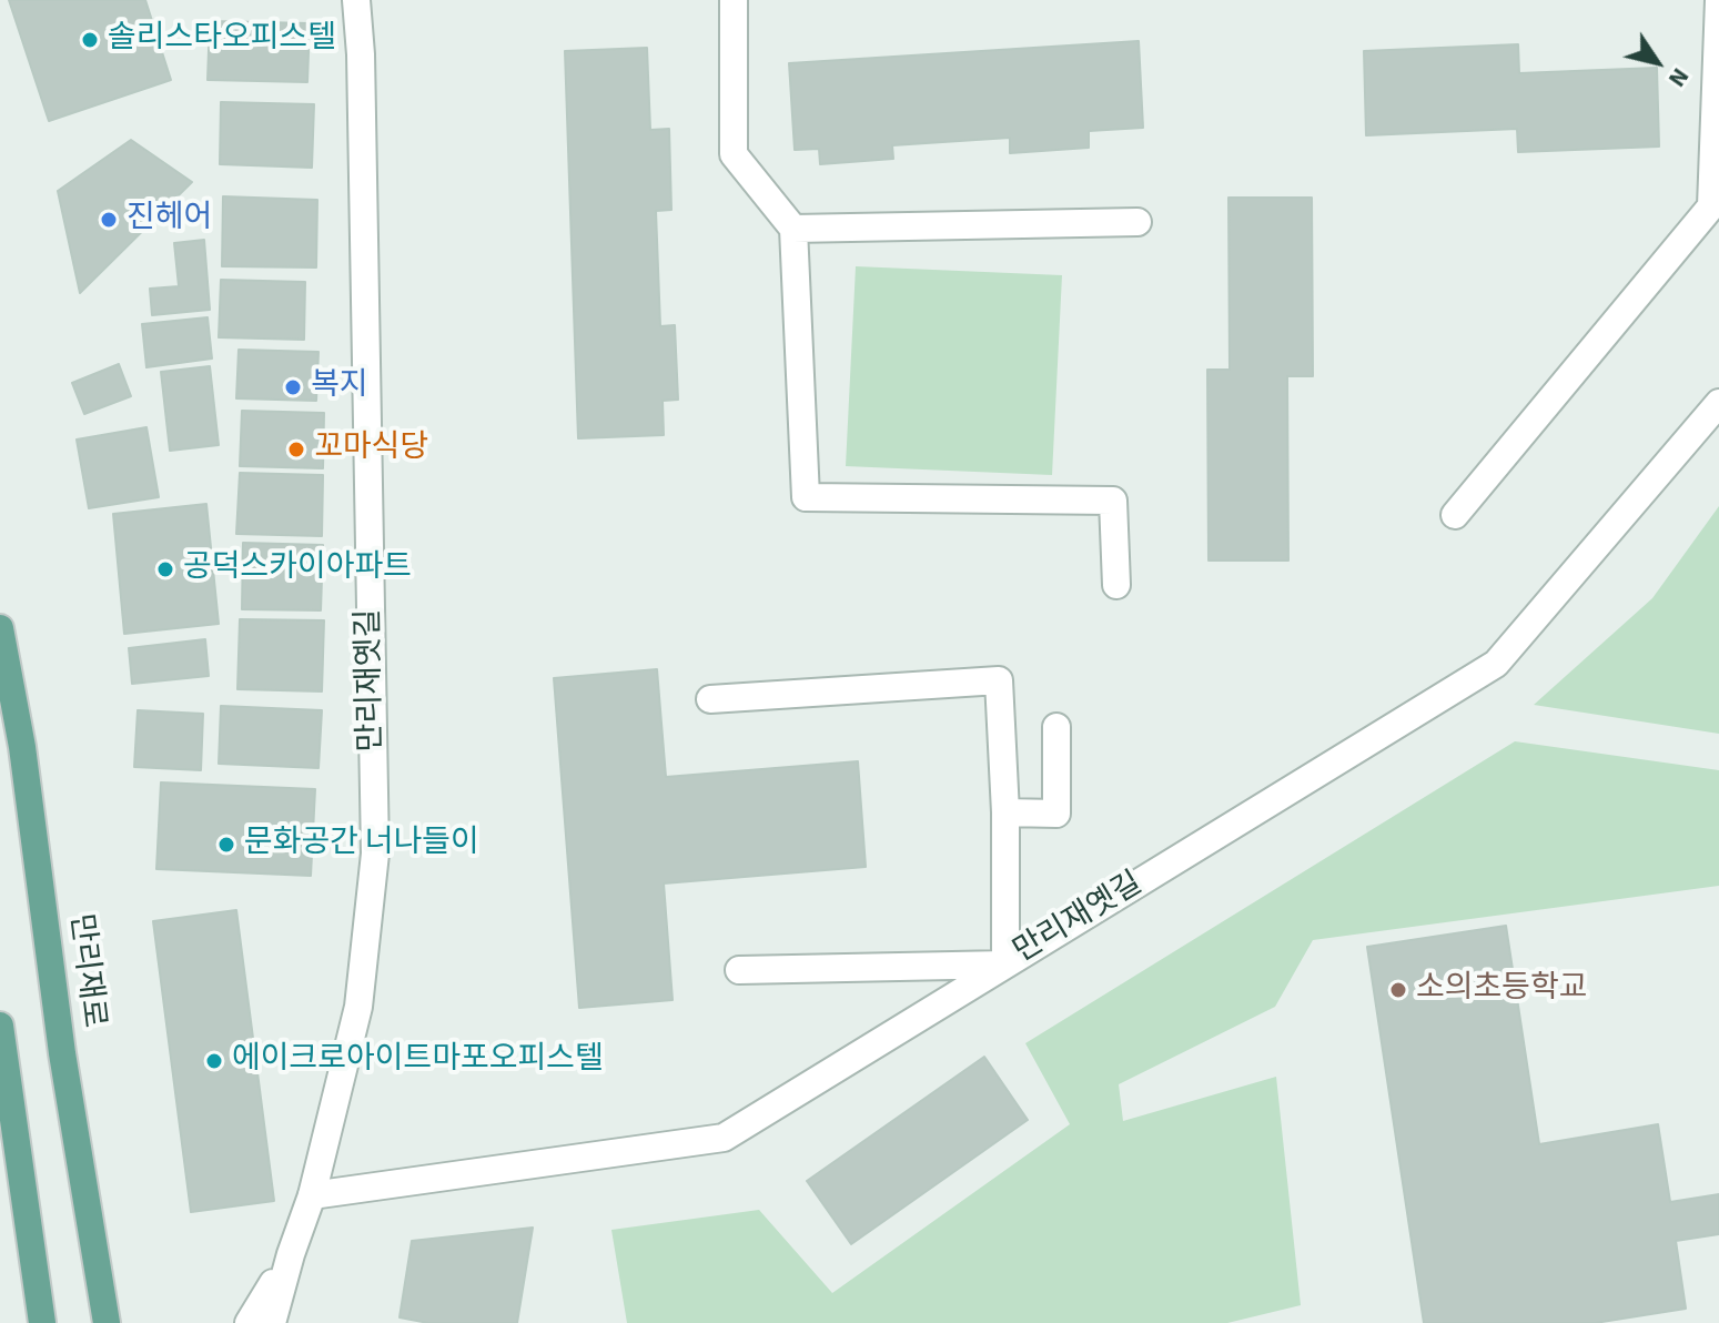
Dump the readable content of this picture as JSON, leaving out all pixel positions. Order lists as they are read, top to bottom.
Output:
{
  "streets": {
    "main road": ["만리재로"],
    "street": ["만리재옛길"]
  },
  "places": [
    "솔리스타오피스텔",
    "진헤어",
    "복지",
    "꼬마식당",
    "공덕스카이아파트",
    "문화공간 너나들이",
    "소의초등학교",
    "에이크로아이트마포오피스텔"
  ],
  "north": "bottom right"
}
